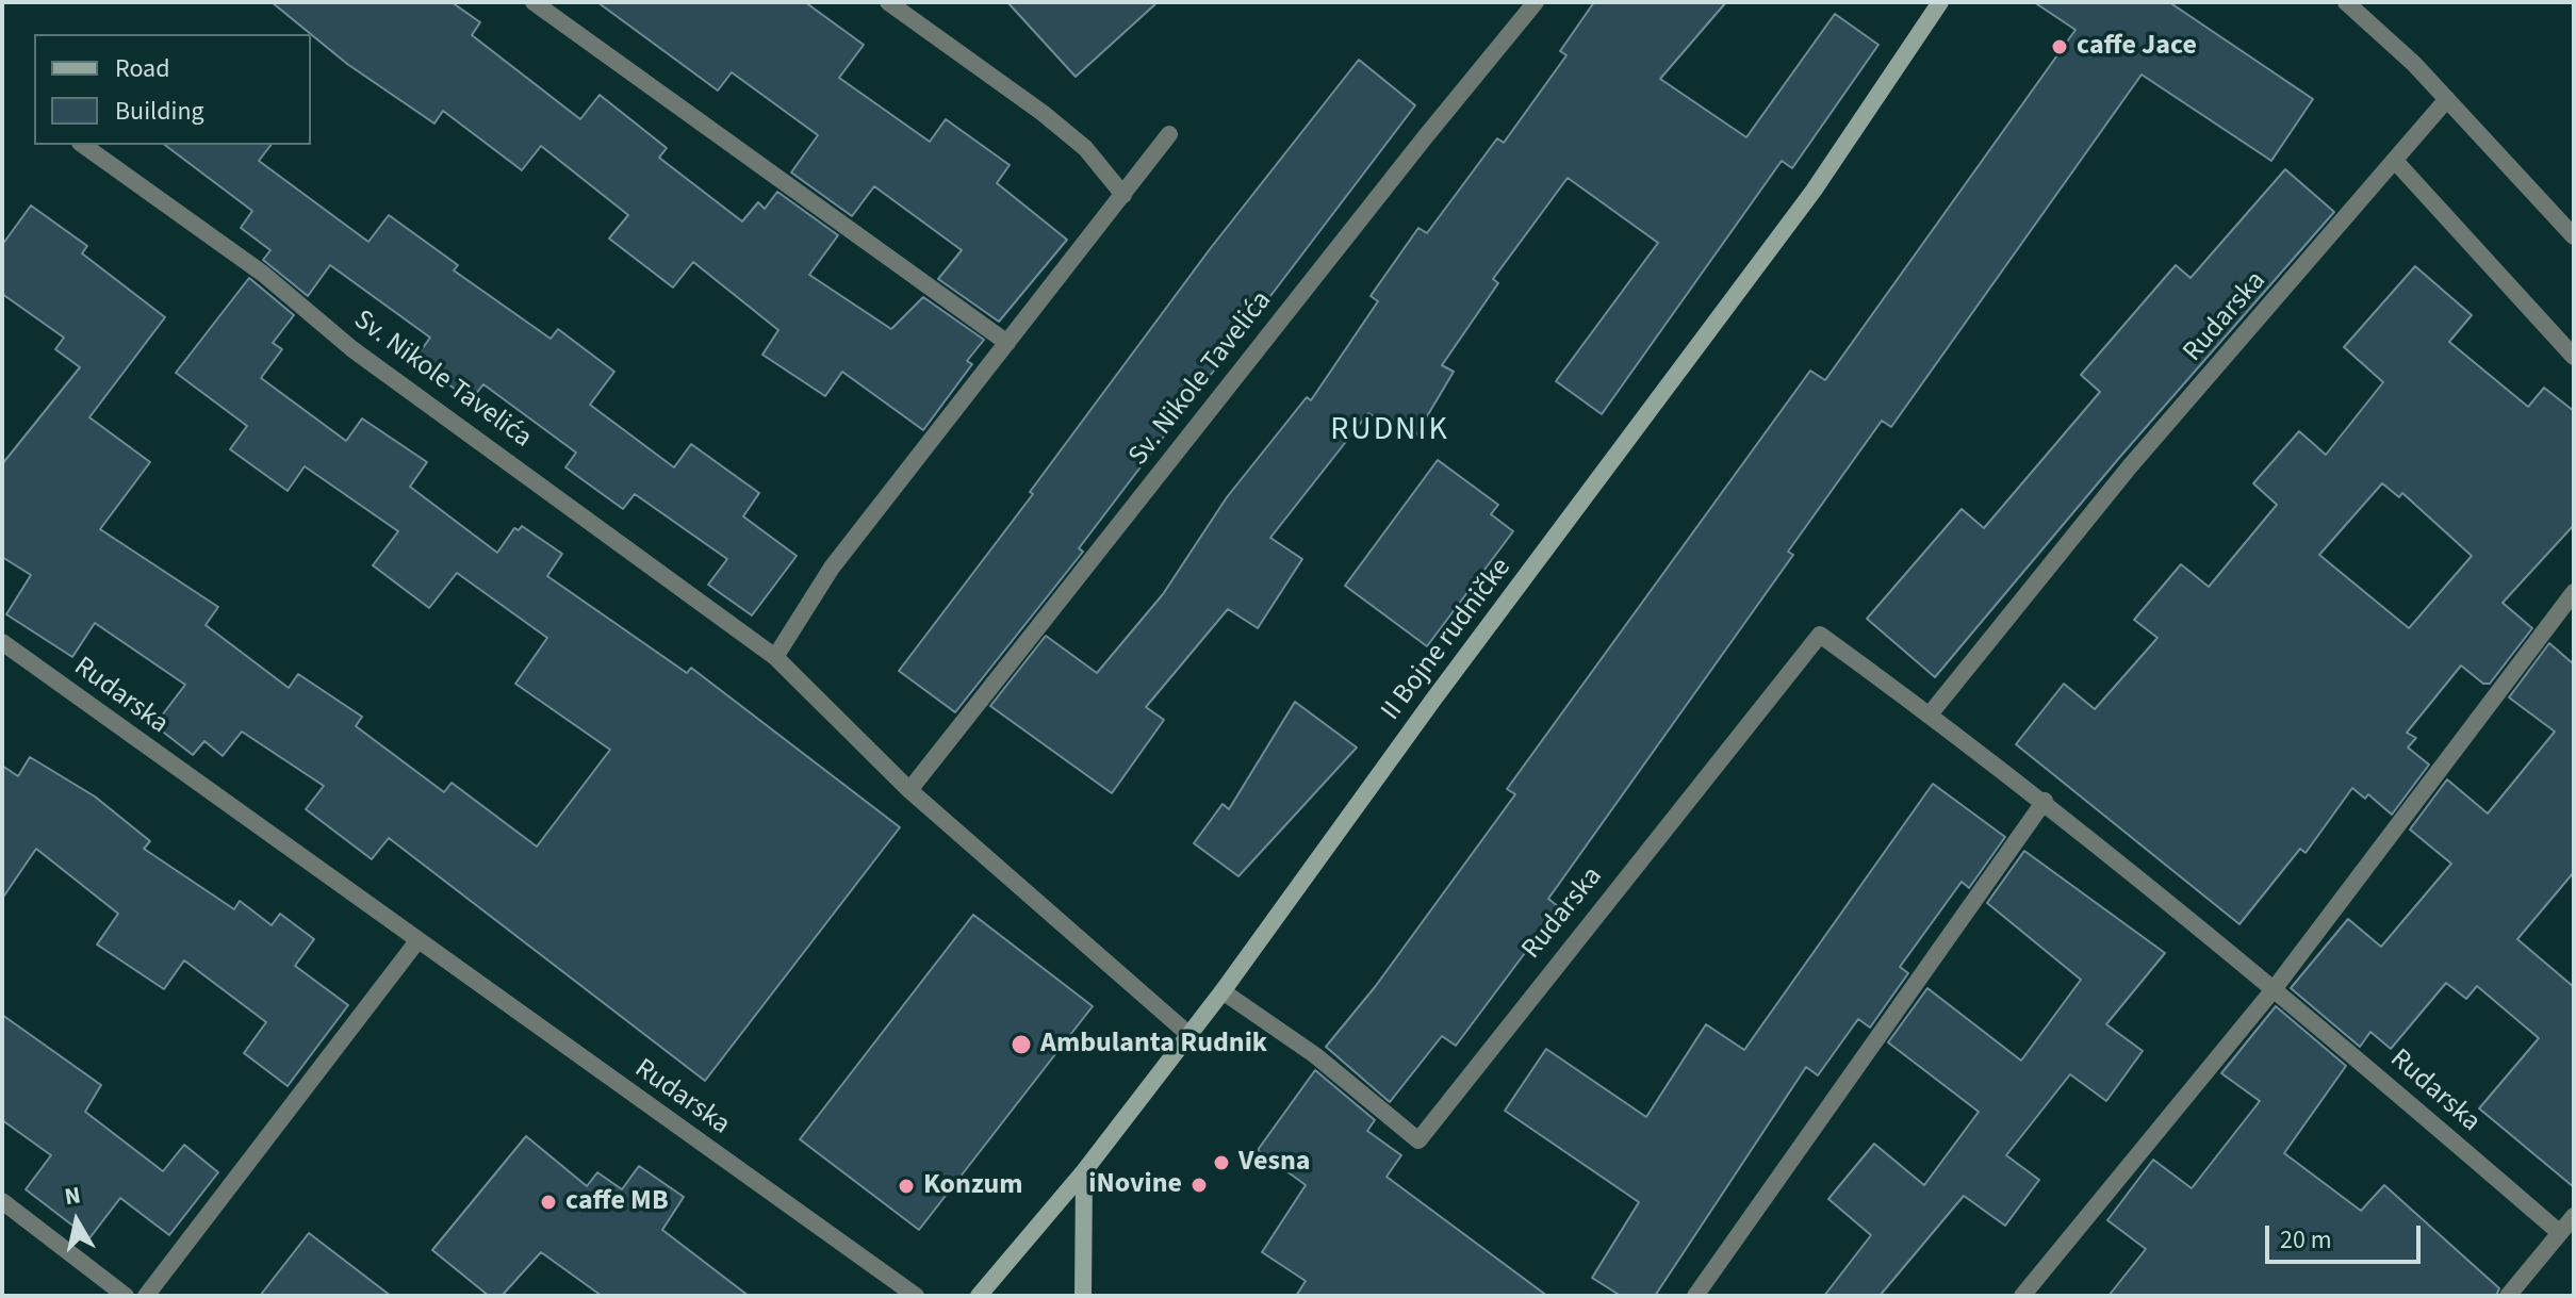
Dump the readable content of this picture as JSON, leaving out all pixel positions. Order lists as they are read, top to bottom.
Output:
{
  "streets": {
    "street": ["Rudarska", "Sv. Nikole Tavelića", "II Bojne rudničke"]
  },
  "crossings": [
    ["Rudarska", "II Bojne rudničke"],
    ["Sv. Nikole Tavelića", "II Bojne rudničke"]
  ],
  "districts": ["RUDNIK"],
  "places": [
    "caffe Jace",
    "Ambulanta Rudnik",
    "Vesna",
    "iNovine",
    "Konzum",
    "caffe MB"
  ],
  "legend": ["Road", "Building"],
  "scale_bar": "20 m",
  "north": "top"
}
